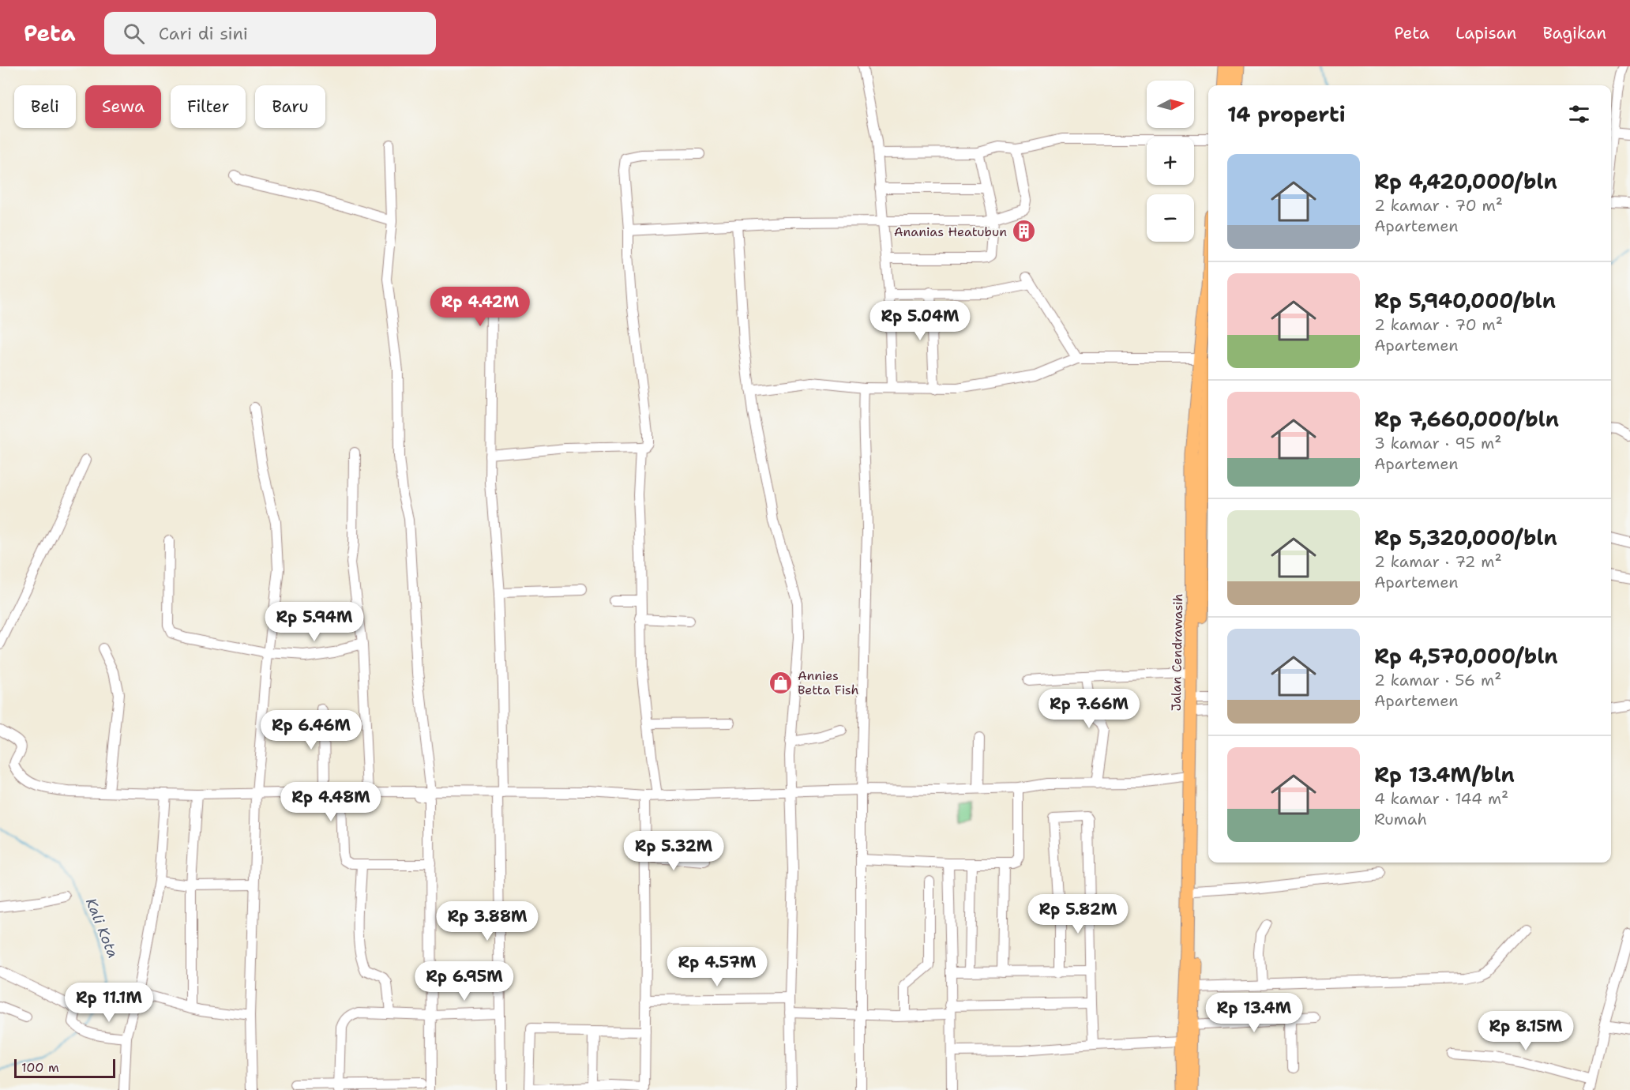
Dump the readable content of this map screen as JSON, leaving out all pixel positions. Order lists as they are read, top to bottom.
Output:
{
  "streets": {
    "main road": ["Jalan Cendrawasih"]
  },
  "water": ["Kali Kota"],
  "places": {
    "building": ["Ananias Heatubun"],
    "shop": ["Annies Betta Fish"]
  },
  "scale_bar": "100 m",
  "north": "right",
  "page": {
    "header": "Peta",
    "search": "Cari di sini",
    "nav": ["Peta", "Lapisan", "Bagikan"],
    "map_buttons": ["+", "−"],
    "chip": [
      "Beli",
      "Sewa",
      "Filter",
      "Baru"
    ],
    "heading": "14 properti",
    "list": [
      {
        "name": "Rp 4,420,000/bln",
        "note": "2 kamar · 70 m² · Apartemen"
      },
      {
        "name": "Rp 5,940,000/bln",
        "note": "2 kamar · 70 m² · Apartemen"
      },
      {
        "name": "Rp 7,660,000/bln",
        "note": "3 kamar · 95 m² · Apartemen"
      },
      {
        "name": "Rp 5,320,000/bln",
        "note": "2 kamar · 72 m² · Apartemen"
      },
      {
        "name": "Rp 4,570,000/bln",
        "note": "2 kamar · 56 m² · Apartemen"
      },
      {
        "name": "Rp 13.4M/bln",
        "note": "4 kamar · 144 m² · Rumah"
      }
    ],
    "price": [
      "Rp 4.42M",
      "Rp 5.04M",
      "Rp 5.94M",
      "Rp 7.66M",
      "Rp 6.46M",
      "Rp 4.48M",
      "Rp 5.32M",
      "Rp 5.82M",
      "Rp 3.88M",
      "Rp 4.57M",
      "Rp 6.95M",
      "Rp 11.1M",
      "Rp 13.4M",
      "Rp 8.15M"
    ],
    "scale": "100 m"
  }
}
